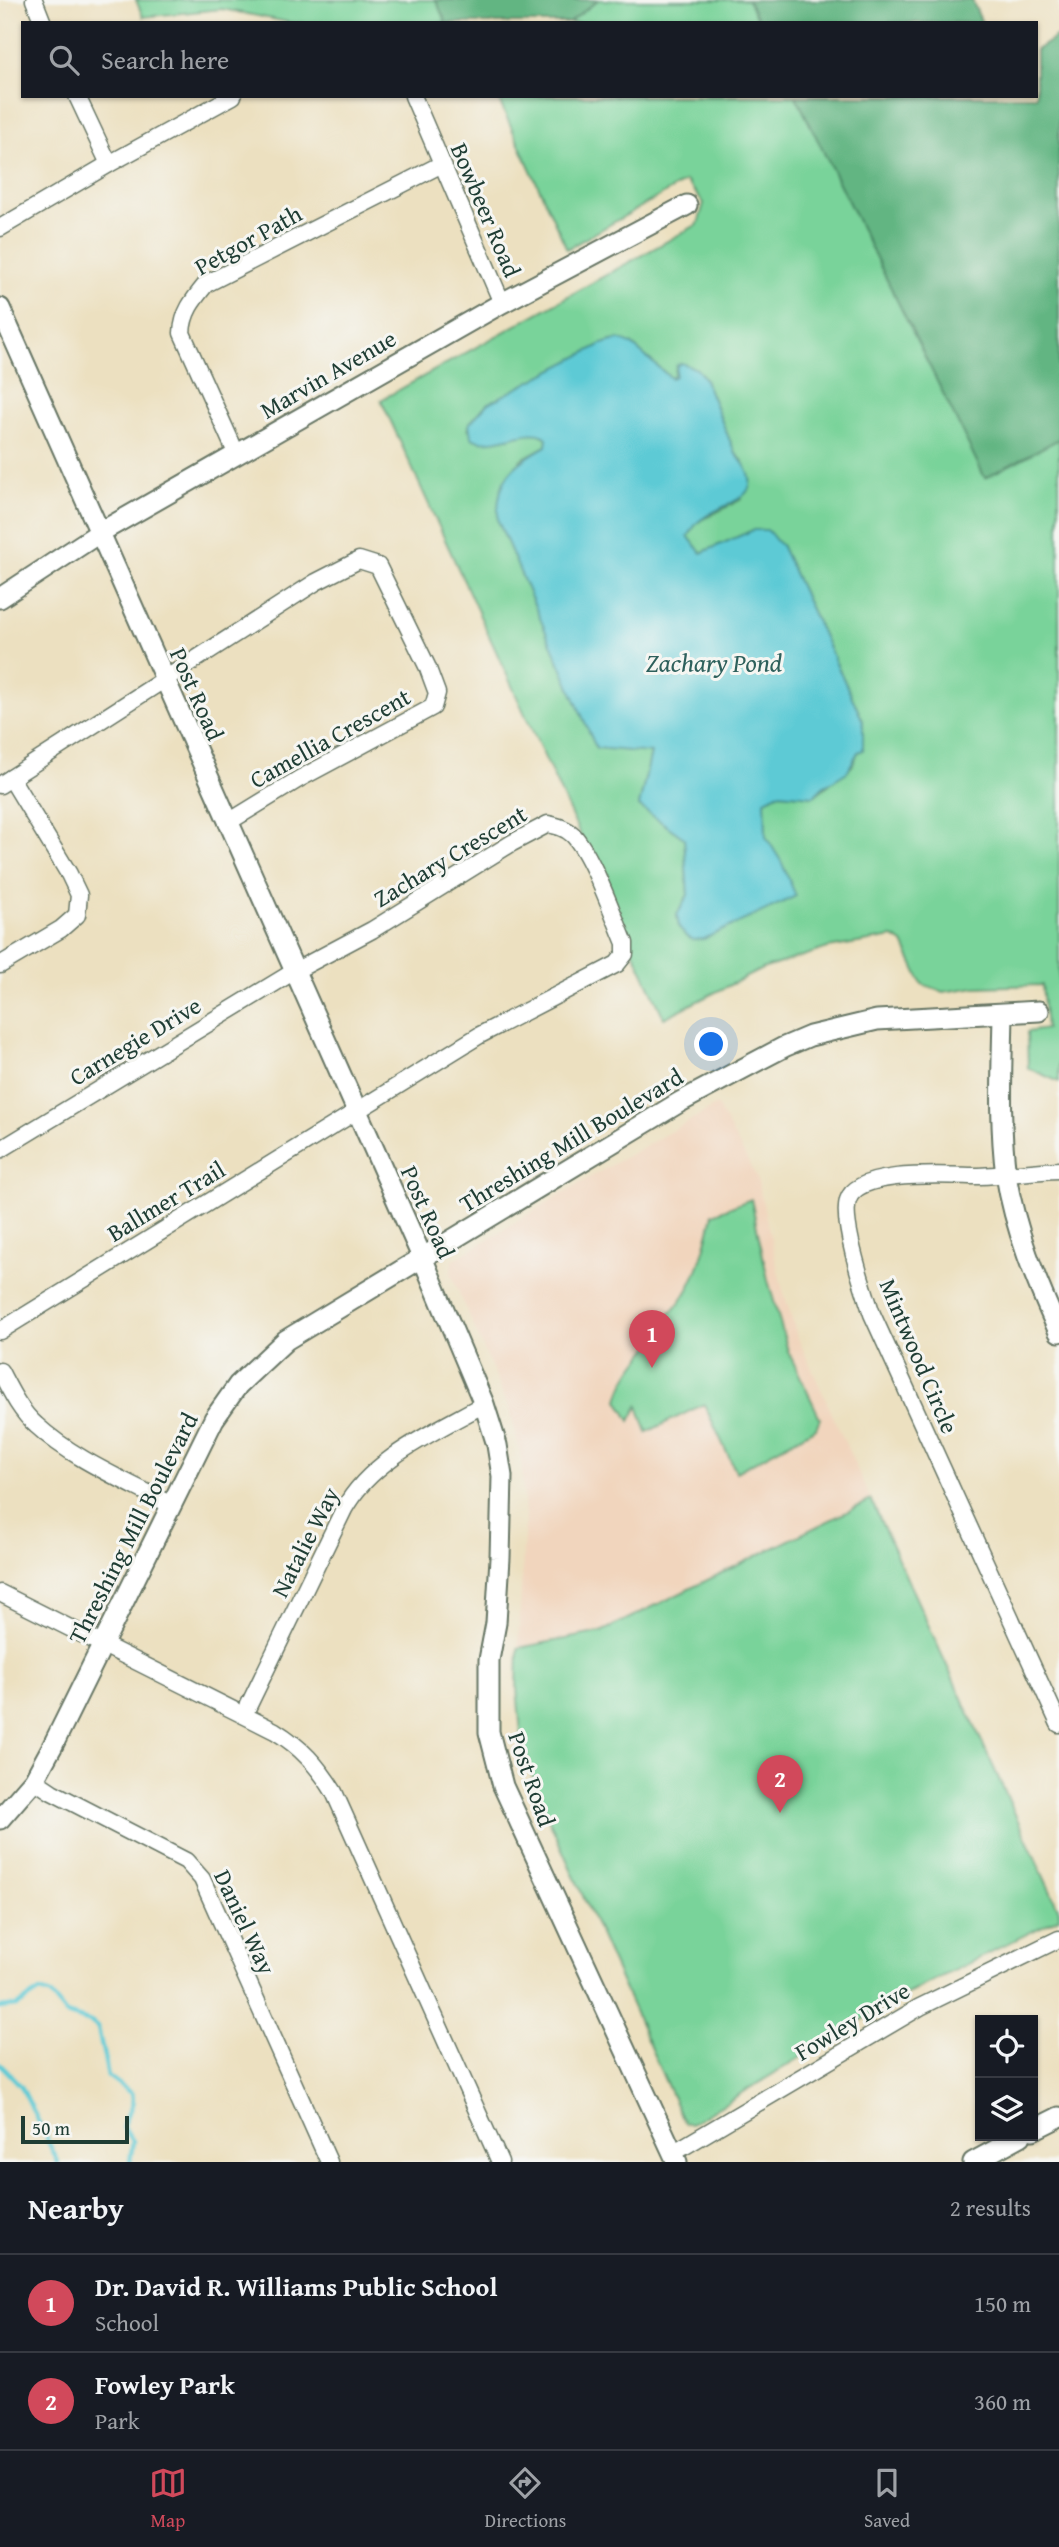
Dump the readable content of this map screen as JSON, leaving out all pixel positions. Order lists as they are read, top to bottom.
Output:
{
  "streets": {
    "street": [
      "Bowbeer Road",
      "Petgor Path",
      "Marvin Avenue",
      "Post Road",
      "Camellia Crescent",
      "Zachary Crescent",
      "Carnegie Drive",
      "Threshing Mill Boulevard",
      "Ballmer Trail",
      "Mintwood Circle",
      "Natalie Way",
      "Daniel Way",
      "Fowley Drive"
    ]
  },
  "crossings": [
    ["Bowbeer Road", "Petgor Path"],
    ["Bowbeer Road", "Marvin Avenue"],
    ["Petgor Path", "Marvin Avenue"],
    ["Marvin Avenue", "Post Road"],
    ["Post Road", "Camellia Crescent"],
    ["Post Road", "Zachary Crescent"],
    ["Post Road", "Carnegie Drive"],
    ["Post Road", "Threshing Mill Boulevard"],
    ["Post Road", "Ballmer Trail"],
    ["Post Road", "Natalie Way"],
    ["Post Road", "Fowley Drive"],
    ["Zachary Crescent", "Carnegie Drive"],
    ["Zachary Crescent", "Ballmer Trail"],
    ["Threshing Mill Boulevard", "Daniel Way"]
  ],
  "water": ["Zachary Pond"],
  "scale_bar": "50 m",
  "page": {
    "search": "Search here",
    "pins": ["1", "2"],
    "scale": "50 m",
    "heading": ["Nearby", "2 results"],
    "list": [
      {
        "mark": "1",
        "name": "Dr. David R. Williams Public School",
        "note": "School",
        "value": "150 m"
      },
      {
        "mark": "2",
        "name": "Fowley Park",
        "note": "Park",
        "value": "360 m"
      }
    ],
    "nav": ["Map", "Directions", "Saved"]
  }
}
